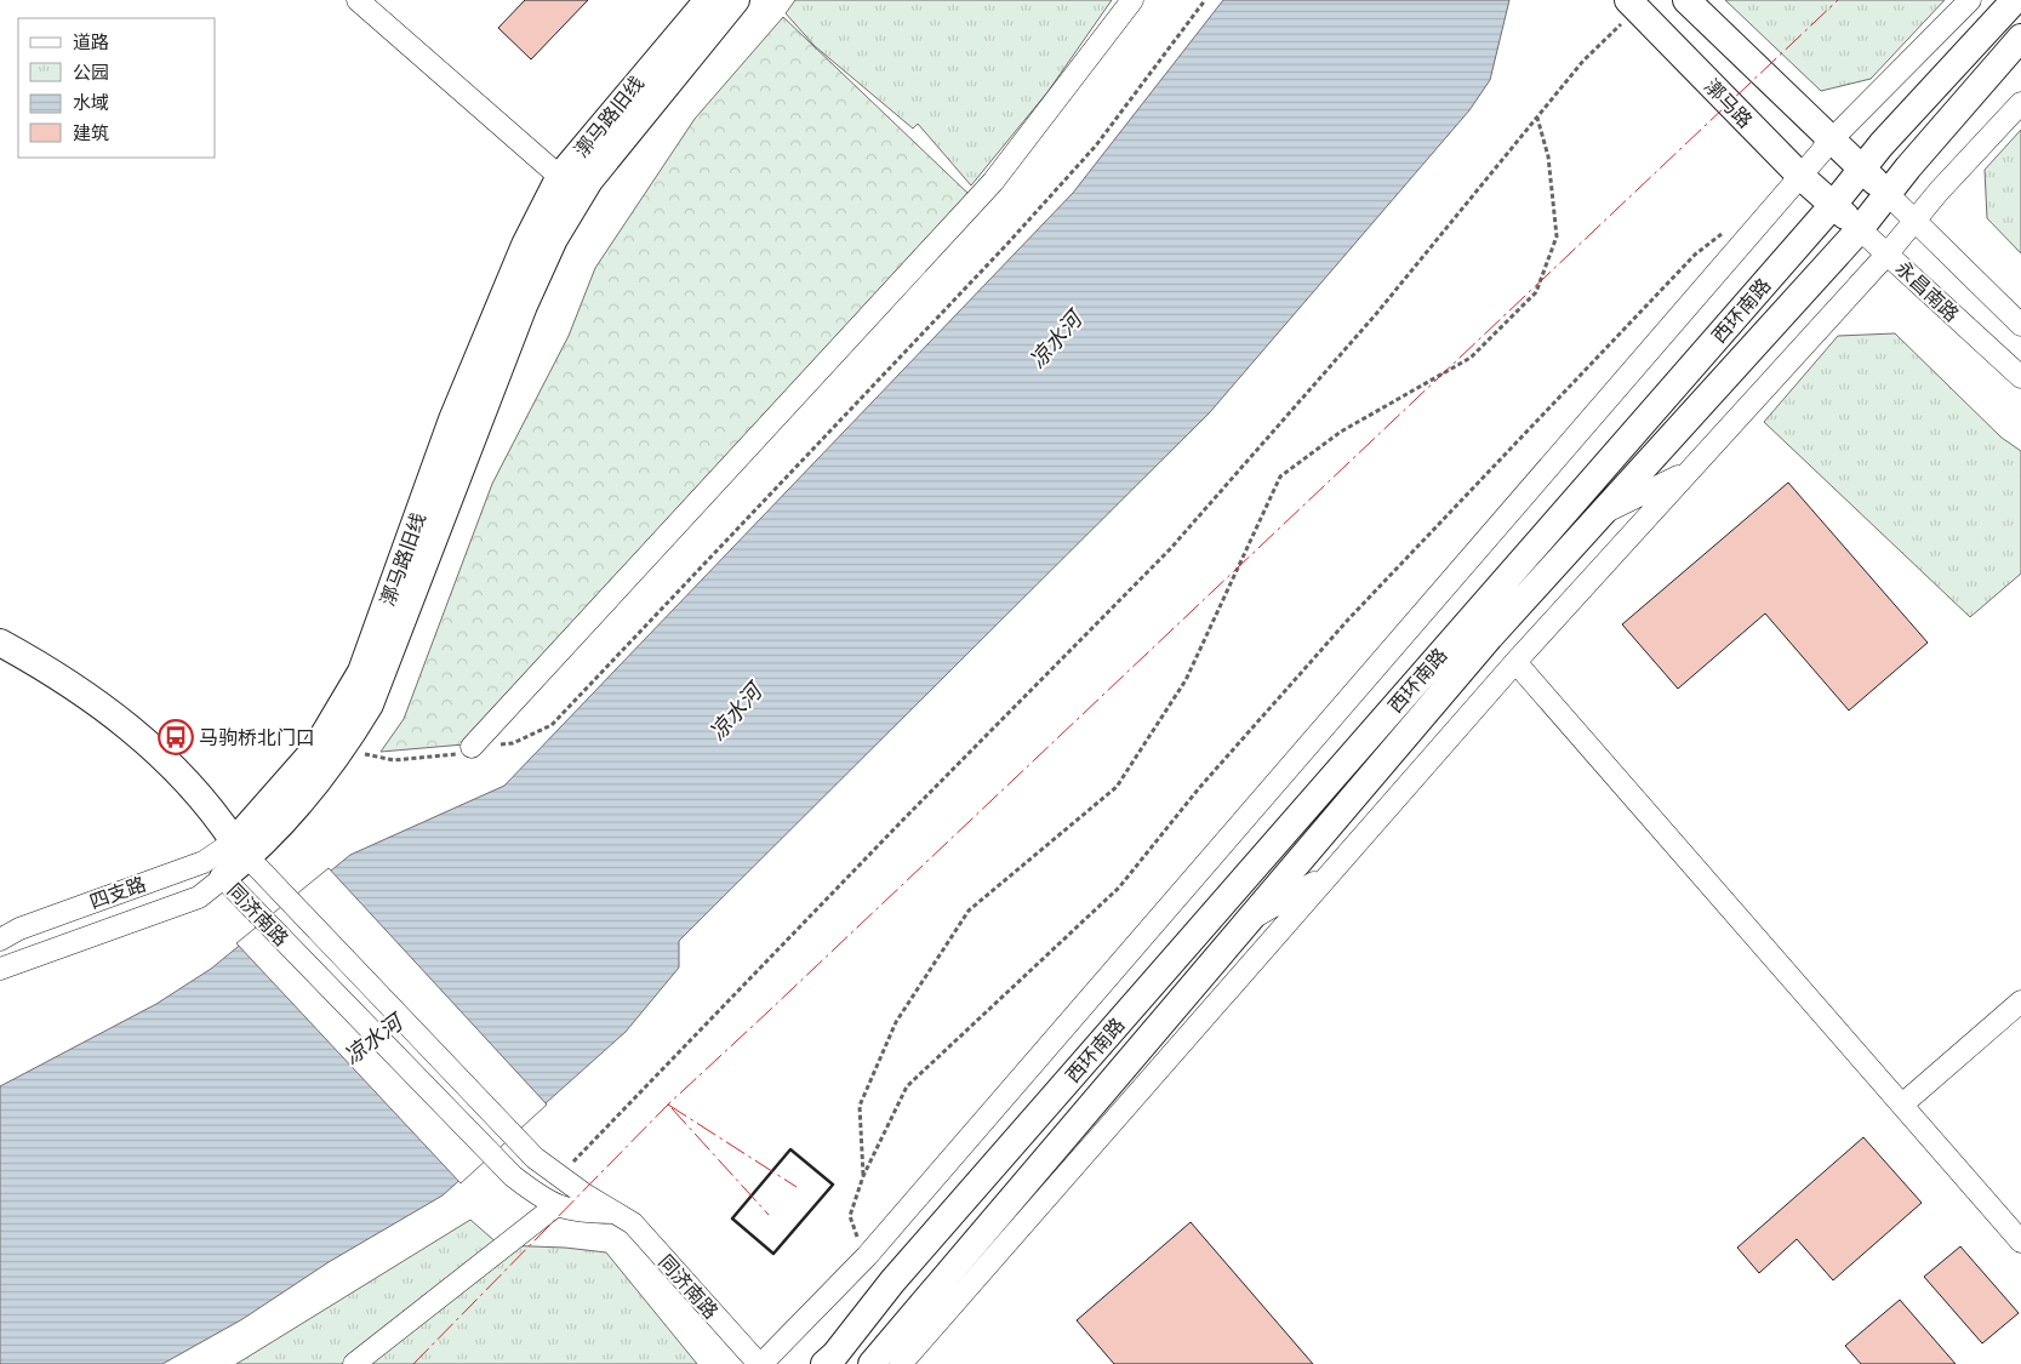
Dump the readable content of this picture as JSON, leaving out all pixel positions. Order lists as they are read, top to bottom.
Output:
{
  "streets": {
    "main road": [
      "漷马路",
      "漷马路旧线",
      "永昌南路",
      "西环南路"
    ],
    "street": ["四支路", "同济南路"]
  },
  "crossings": [
    ["漷马路", "永昌南路"],
    ["漷马路", "西环南路"],
    ["漷马路旧线", "四支路"],
    ["漷马路旧线", "同济南路"],
    ["永昌南路", "西环南路"],
    ["四支路", "同济南路"]
  ],
  "water": ["凉水河"],
  "places": {
    "bus stop": ["马驹桥北门口"]
  },
  "legend": [
    "道路",
    "公园",
    "水域",
    "建筑"
  ]
}
